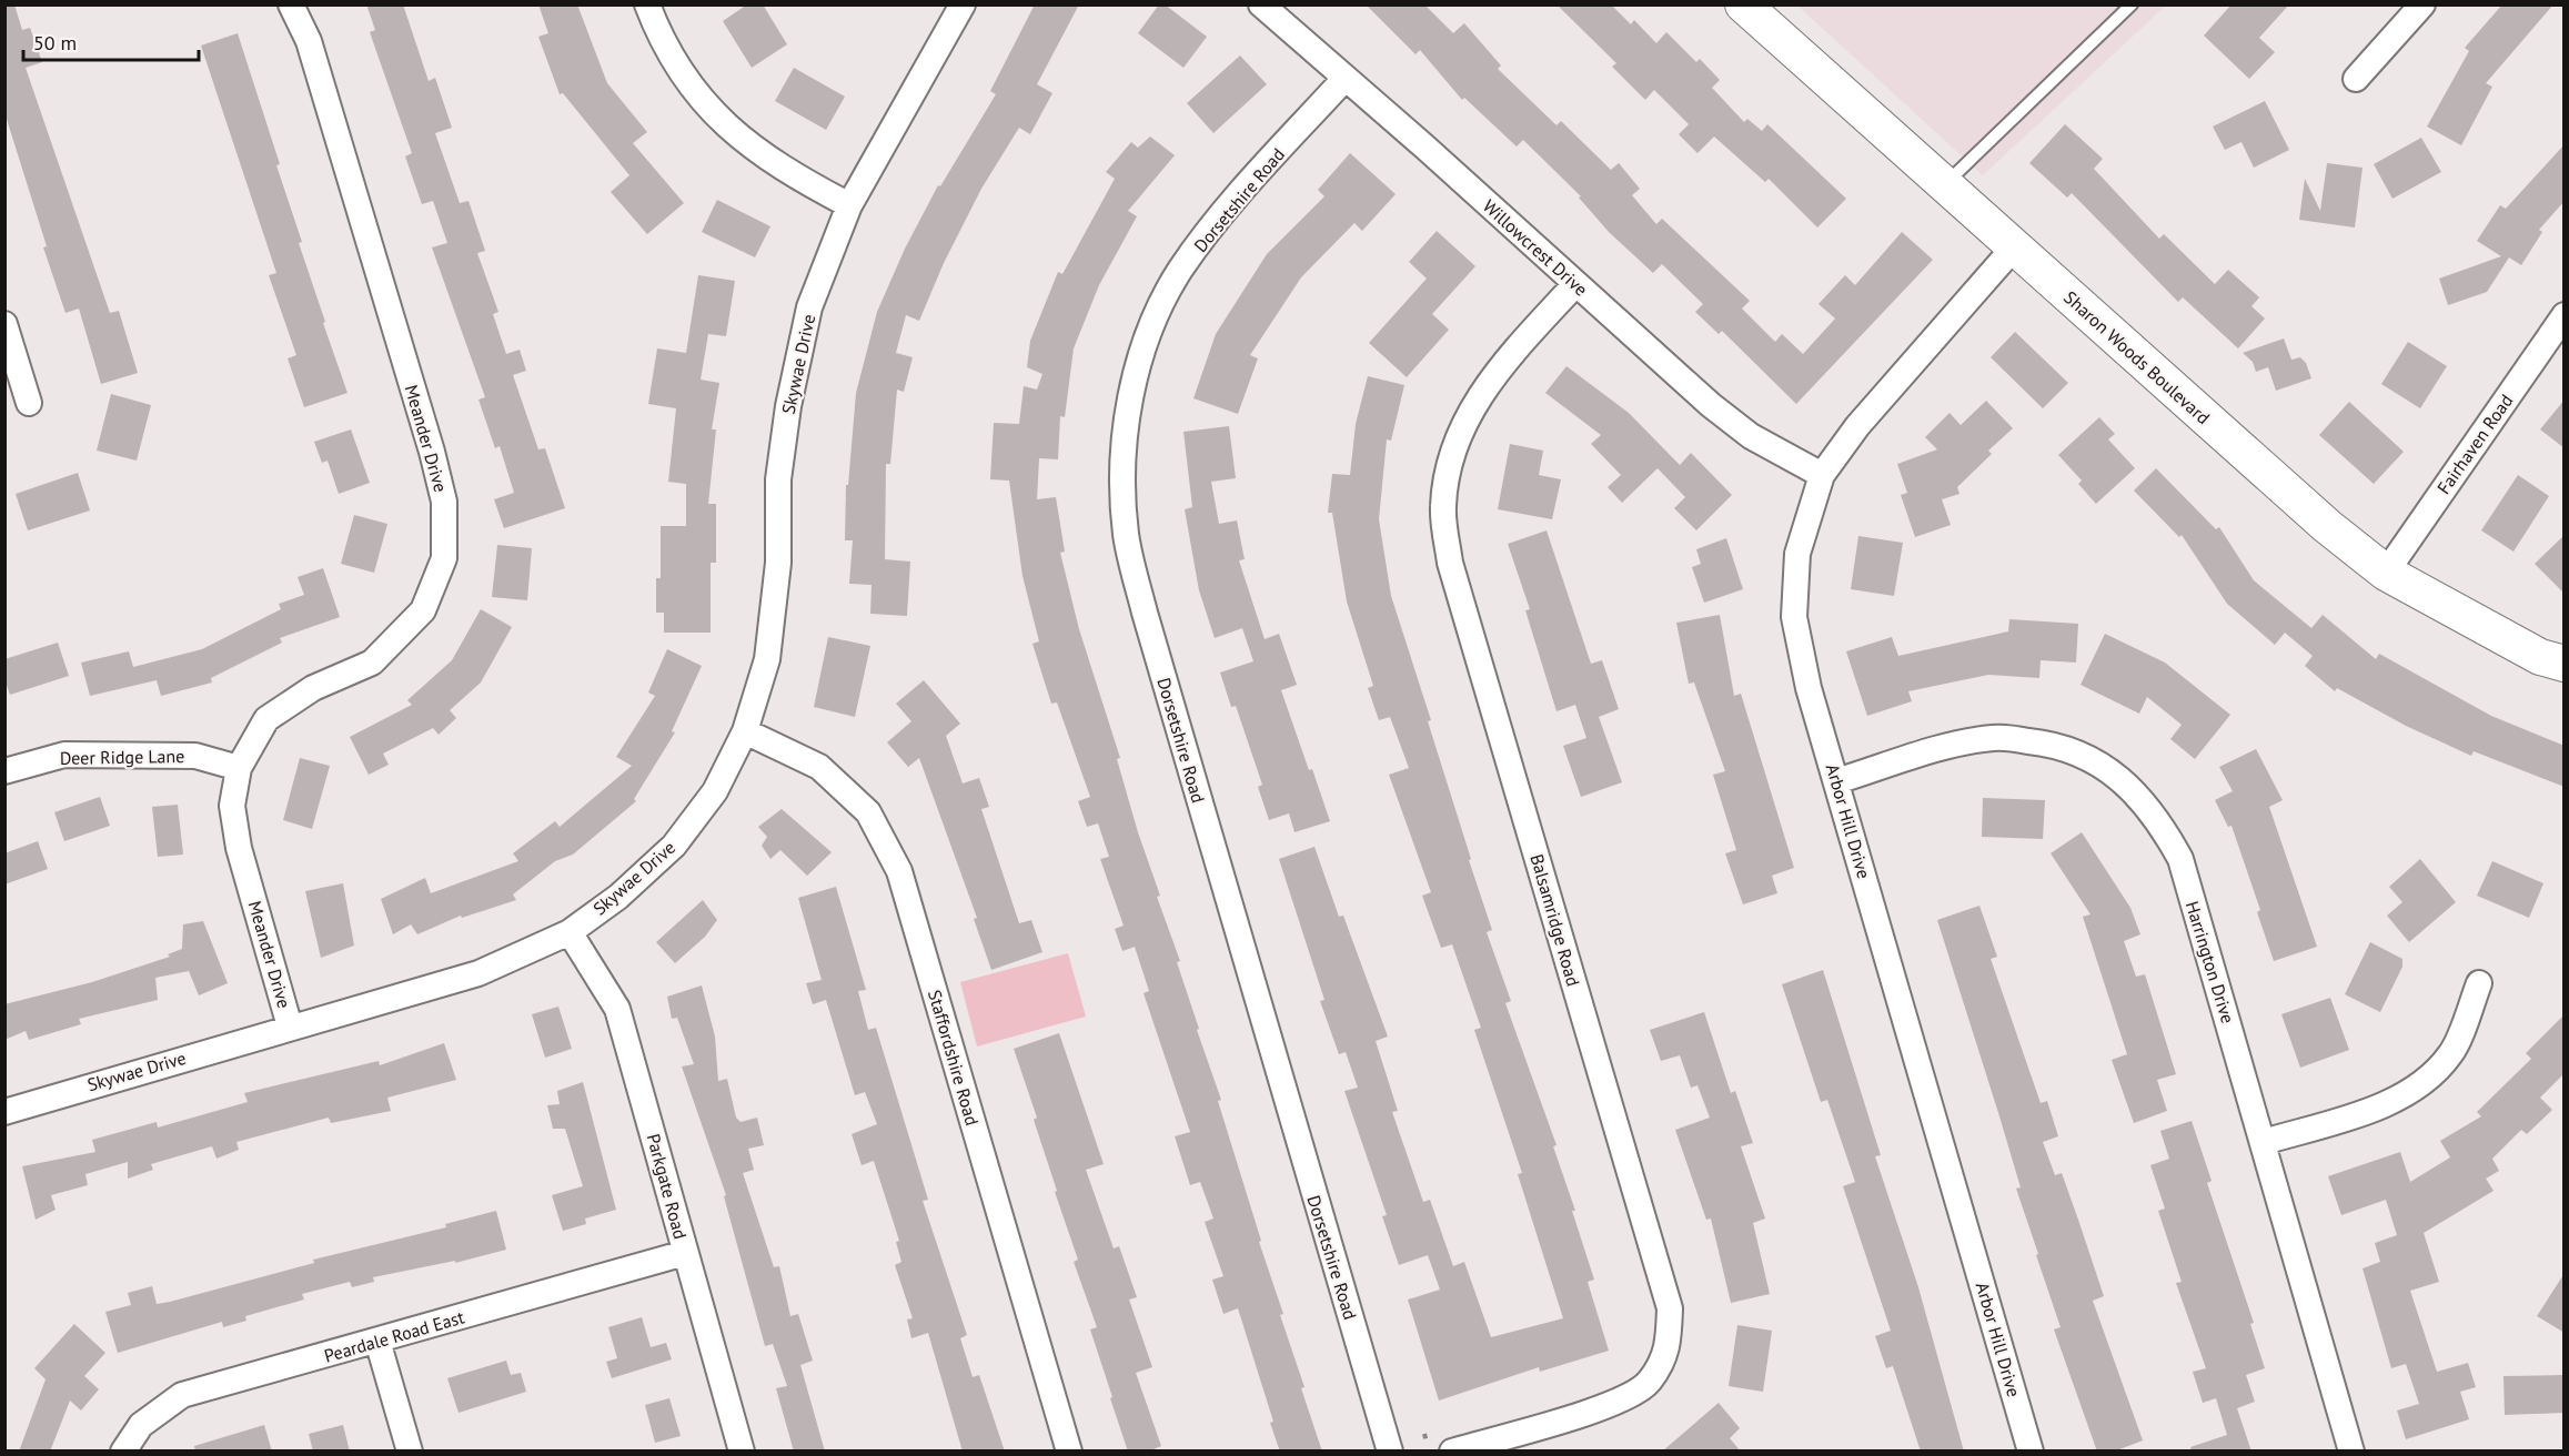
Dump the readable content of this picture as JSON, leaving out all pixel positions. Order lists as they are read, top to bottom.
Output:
{
  "streets": {
    "street": [
      "Dorsetshire Road",
      "Willowcrest Drive",
      "Sharon Woods Boulevard",
      "Skywae Drive",
      "Meander Drive",
      "Fairhaven Road",
      "Deer Ridge Lane",
      "Arbor Hill Drive",
      "Balsamridge Road",
      "Harrington Drive",
      "Staffordshire Road",
      "Parkgate Road",
      "Peardale Road East"
    ]
  },
  "crossings": [
    ["Dorsetshire Road", "Willowcrest Drive"],
    ["Willowcrest Drive", "Arbor Hill Drive"],
    ["Willowcrest Drive", "Balsamridge Road"],
    ["Sharon Woods Boulevard", "Fairhaven Road"],
    ["Sharon Woods Boulevard", "Arbor Hill Drive"],
    ["Skywae Drive", "Meander Drive"],
    ["Skywae Drive", "Staffordshire Road"],
    ["Skywae Drive", "Parkgate Road"],
    ["Meander Drive", "Deer Ridge Lane"],
    ["Arbor Hill Drive", "Harrington Drive"],
    ["Parkgate Road", "Peardale Road East"]
  ],
  "scale_bar": "50 m"
}
